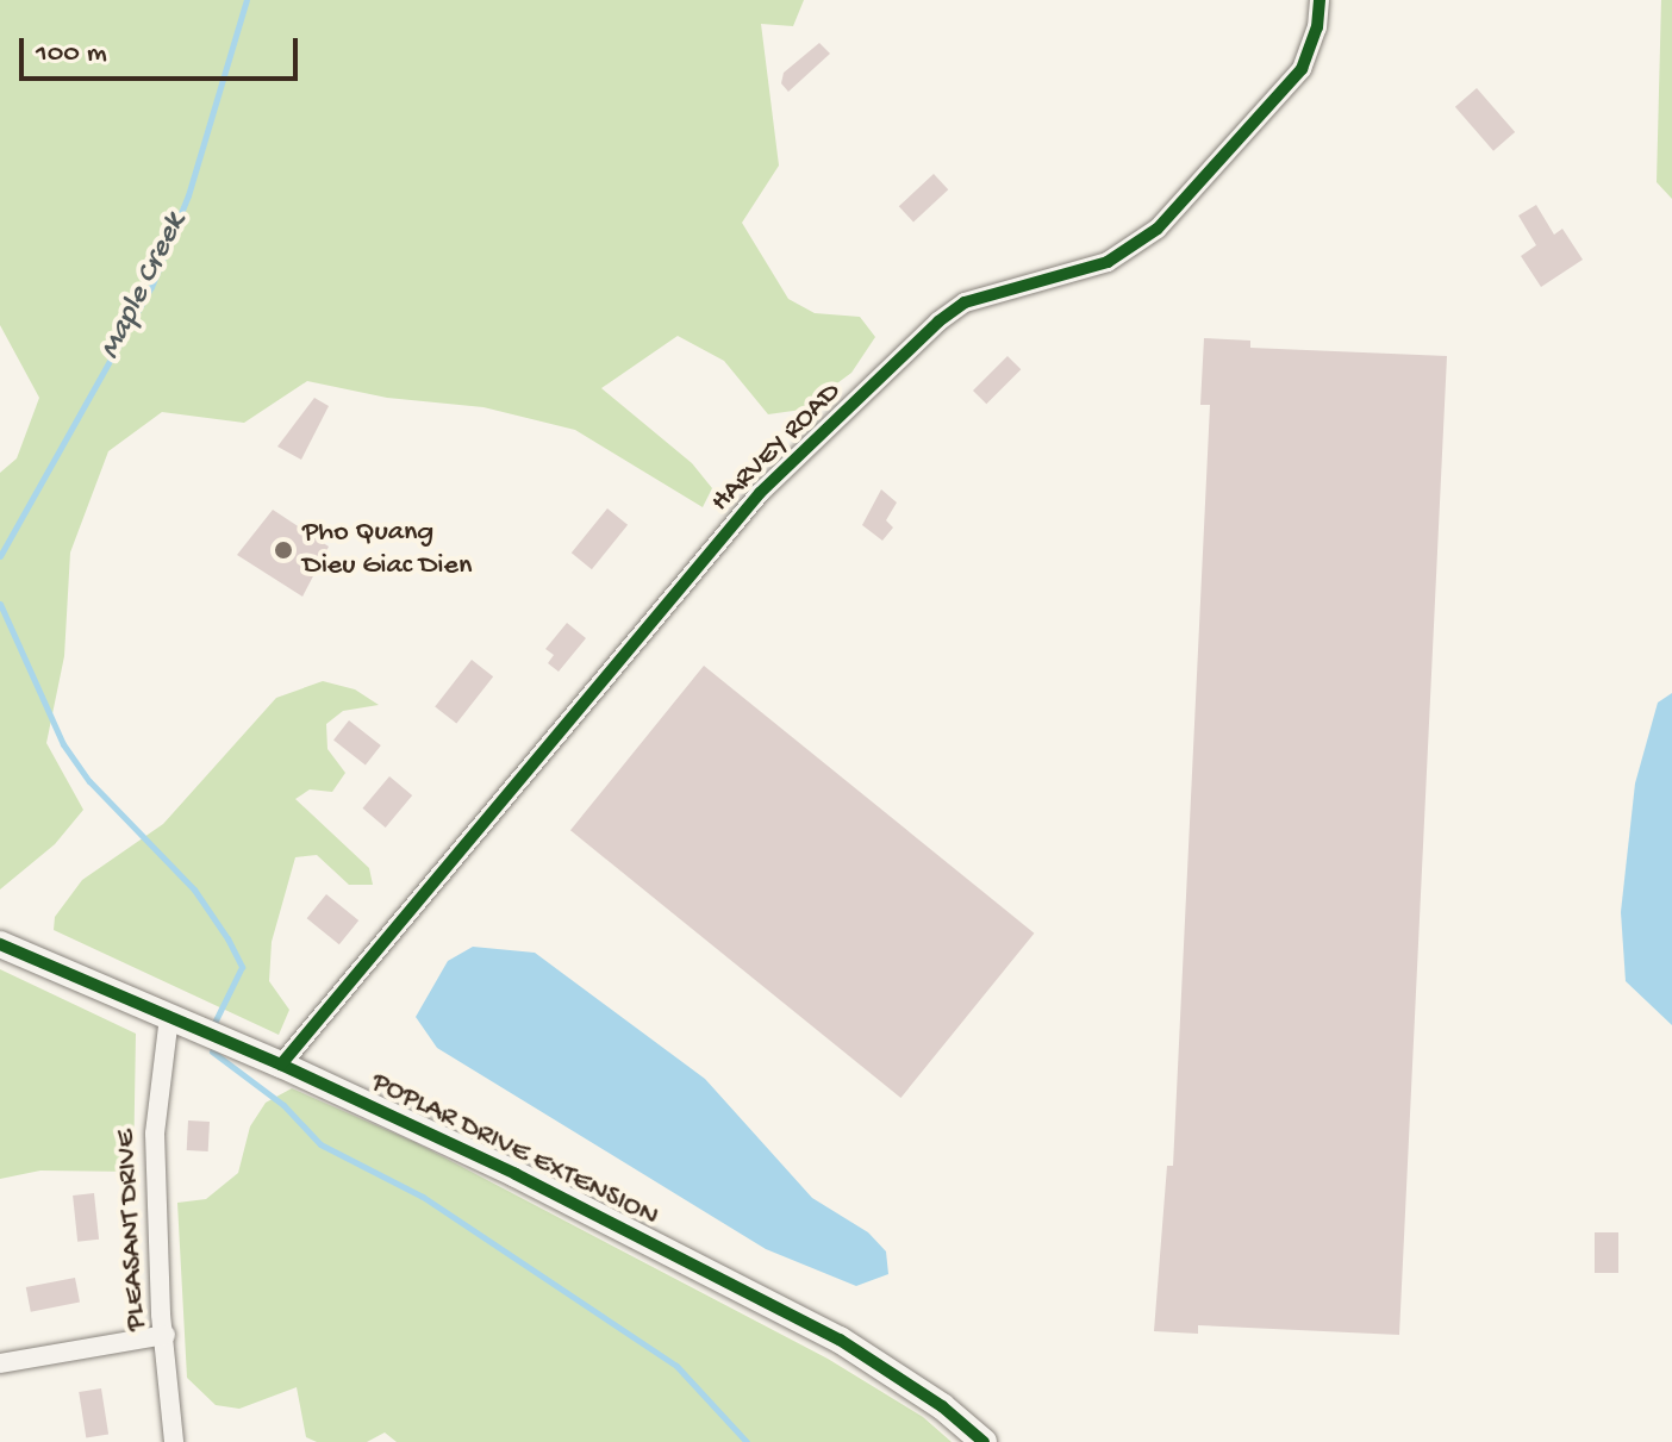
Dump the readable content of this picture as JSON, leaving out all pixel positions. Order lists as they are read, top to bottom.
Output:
{
  "streets": {
    "street": ["HARVEY ROAD", "POPLAR DRIVE EXTENSION", "PLEASANT DRIVE"]
  },
  "crossings": [
    ["HARVEY ROAD", "POPLAR DRIVE EXTENSION"],
    ["POPLAR DRIVE EXTENSION", "PLEASANT DRIVE"]
  ],
  "water": ["Maple Creek"],
  "places": ["Pho Quang Dieu Giac Dien"],
  "scale_bar": "100 m"
}
